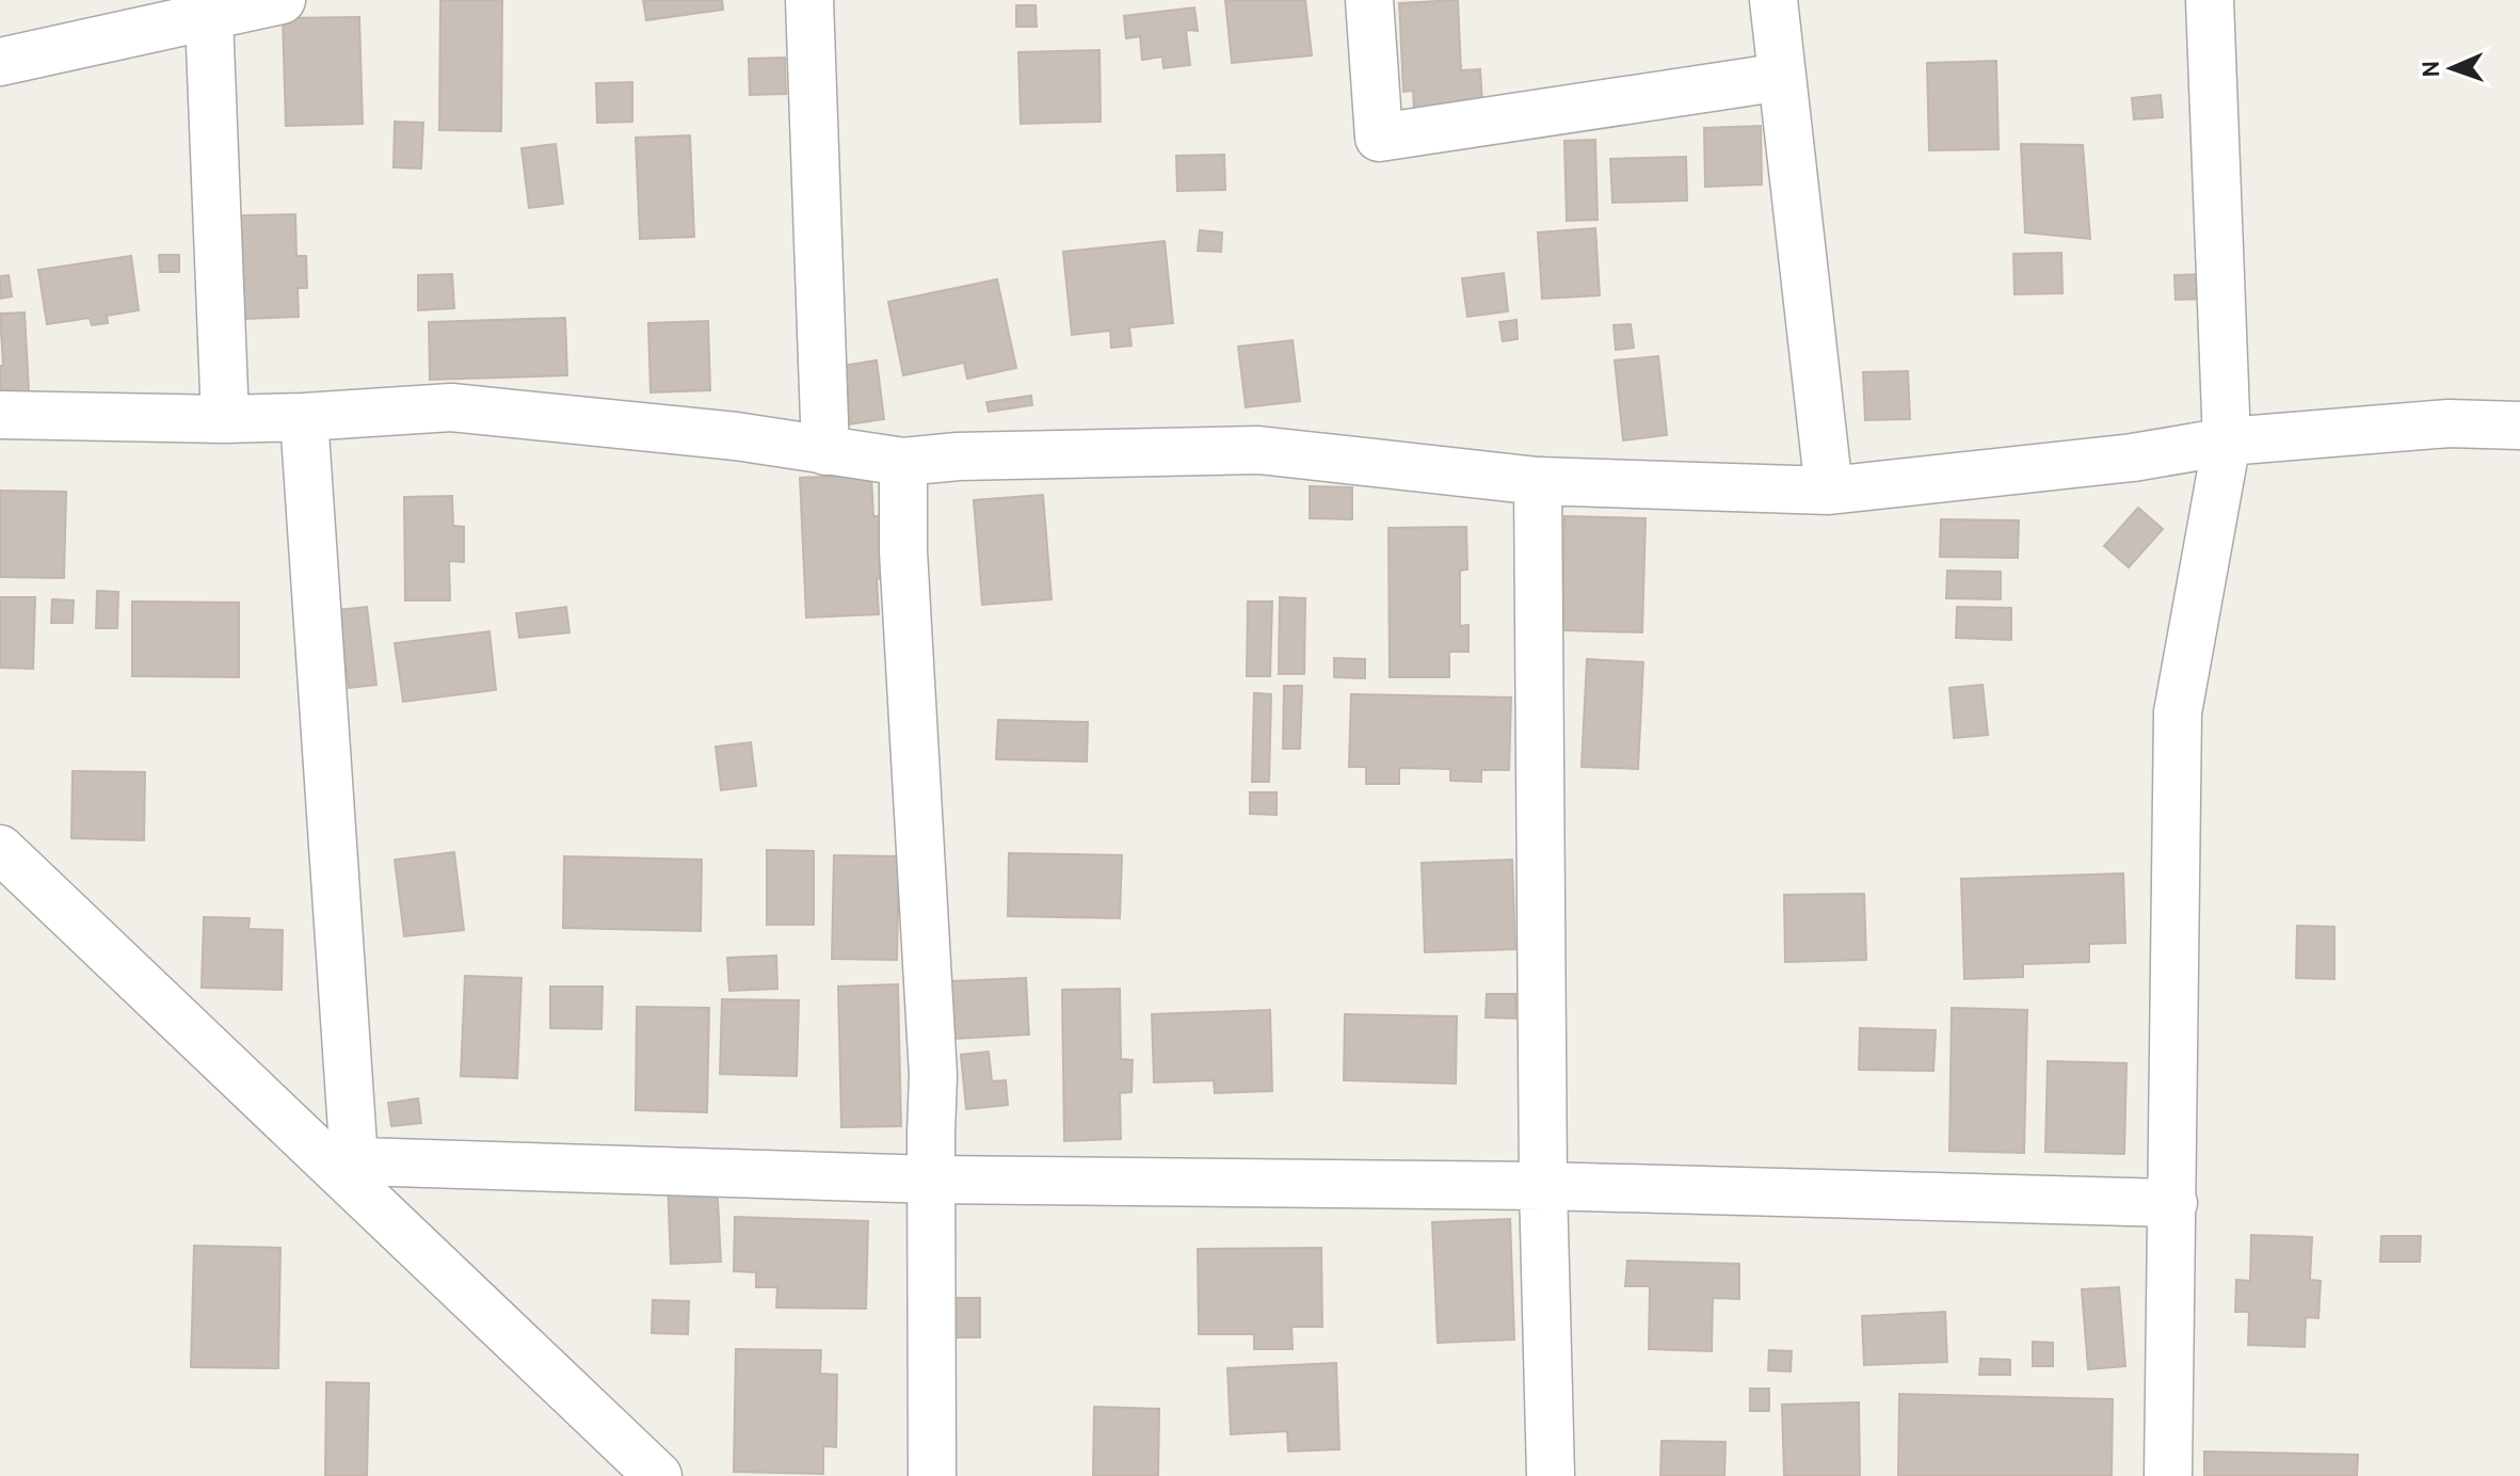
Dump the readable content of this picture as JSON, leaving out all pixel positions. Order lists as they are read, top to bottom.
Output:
{
  "north": "left"
}
